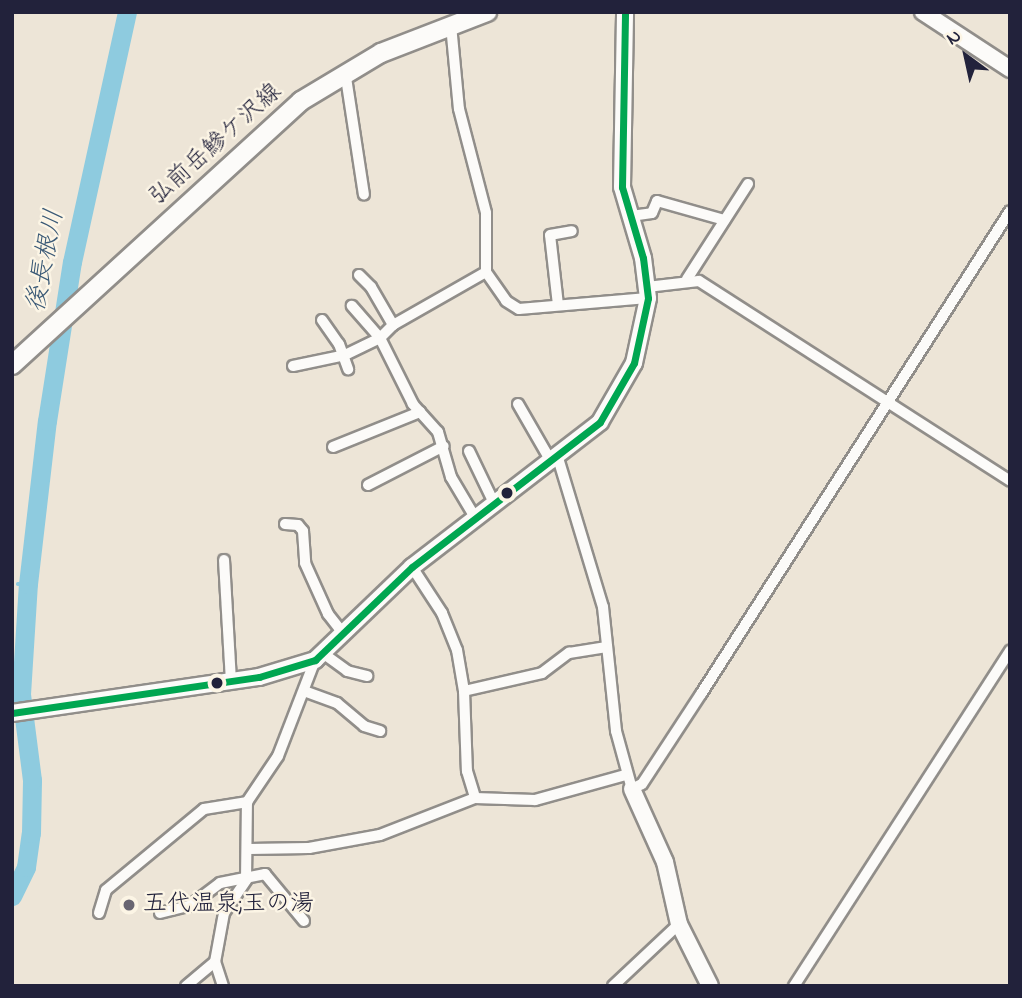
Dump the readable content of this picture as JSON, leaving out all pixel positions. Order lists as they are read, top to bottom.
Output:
{
  "streets": {
    "main road": ["弘前岳鰺ケ沢線"]
  },
  "water": ["後長根川"],
  "places": ["五代温泉;玉の湯"],
  "north": "top left"
}
